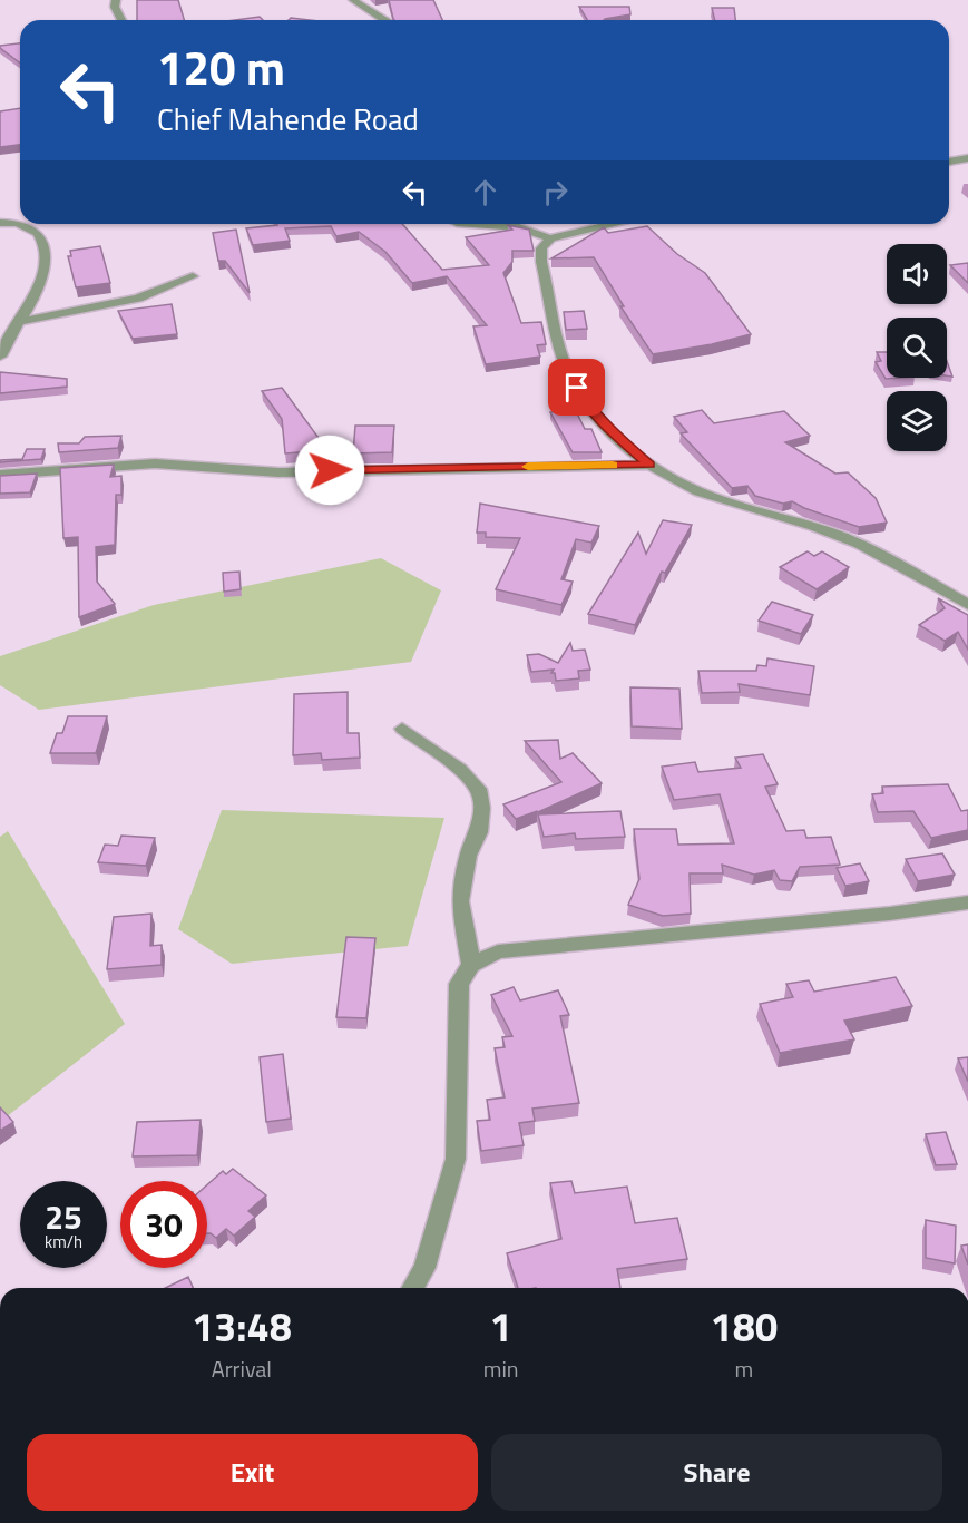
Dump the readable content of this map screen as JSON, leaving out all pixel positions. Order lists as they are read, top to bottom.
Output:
{
  "page": {
    "turn": ["120 m", "Chief Mahende Road"],
    "speed": "25 km/h",
    "limit": "30",
    "eta": [
      "13:48",
      "Arrival",
      "1",
      "min",
      "180",
      "m"
    ],
    "buttons": ["Exit", "Share"]
  }
}
